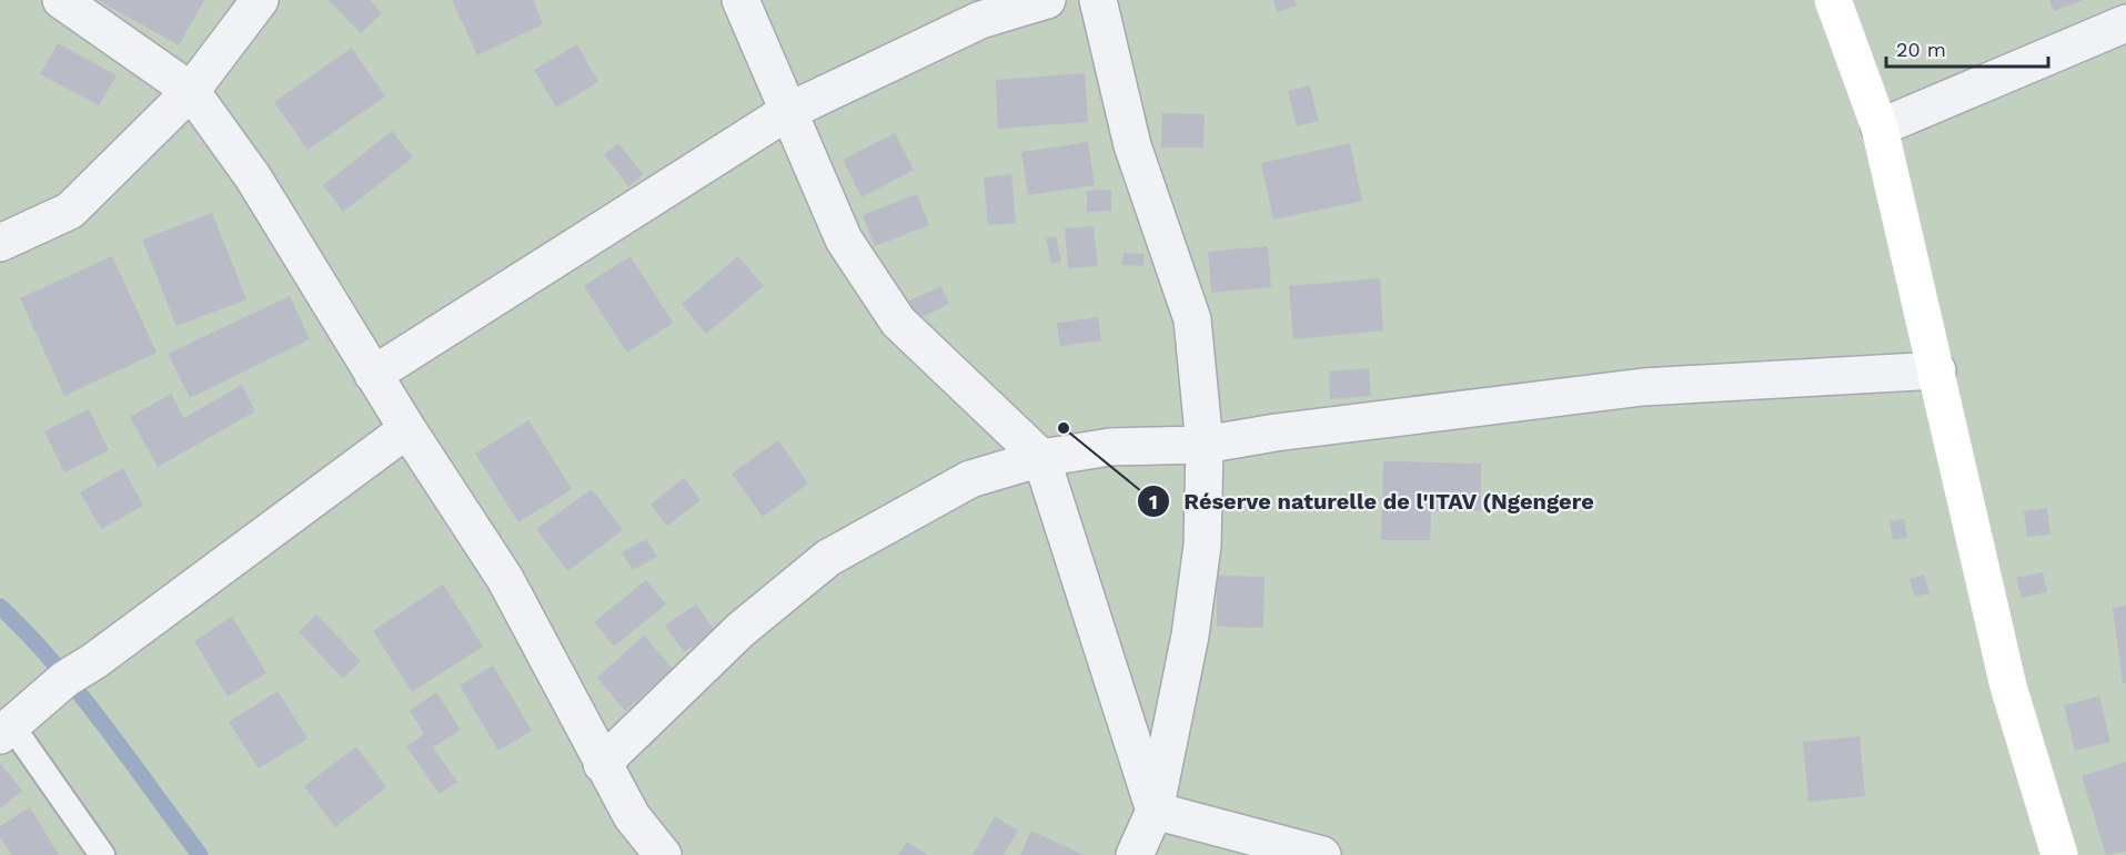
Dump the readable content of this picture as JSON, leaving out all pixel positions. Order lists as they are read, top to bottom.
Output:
{
  "places": ["Réserve naturelle de l'ITAV (Ngengere"],
  "scale_bar": "20 m"
}
